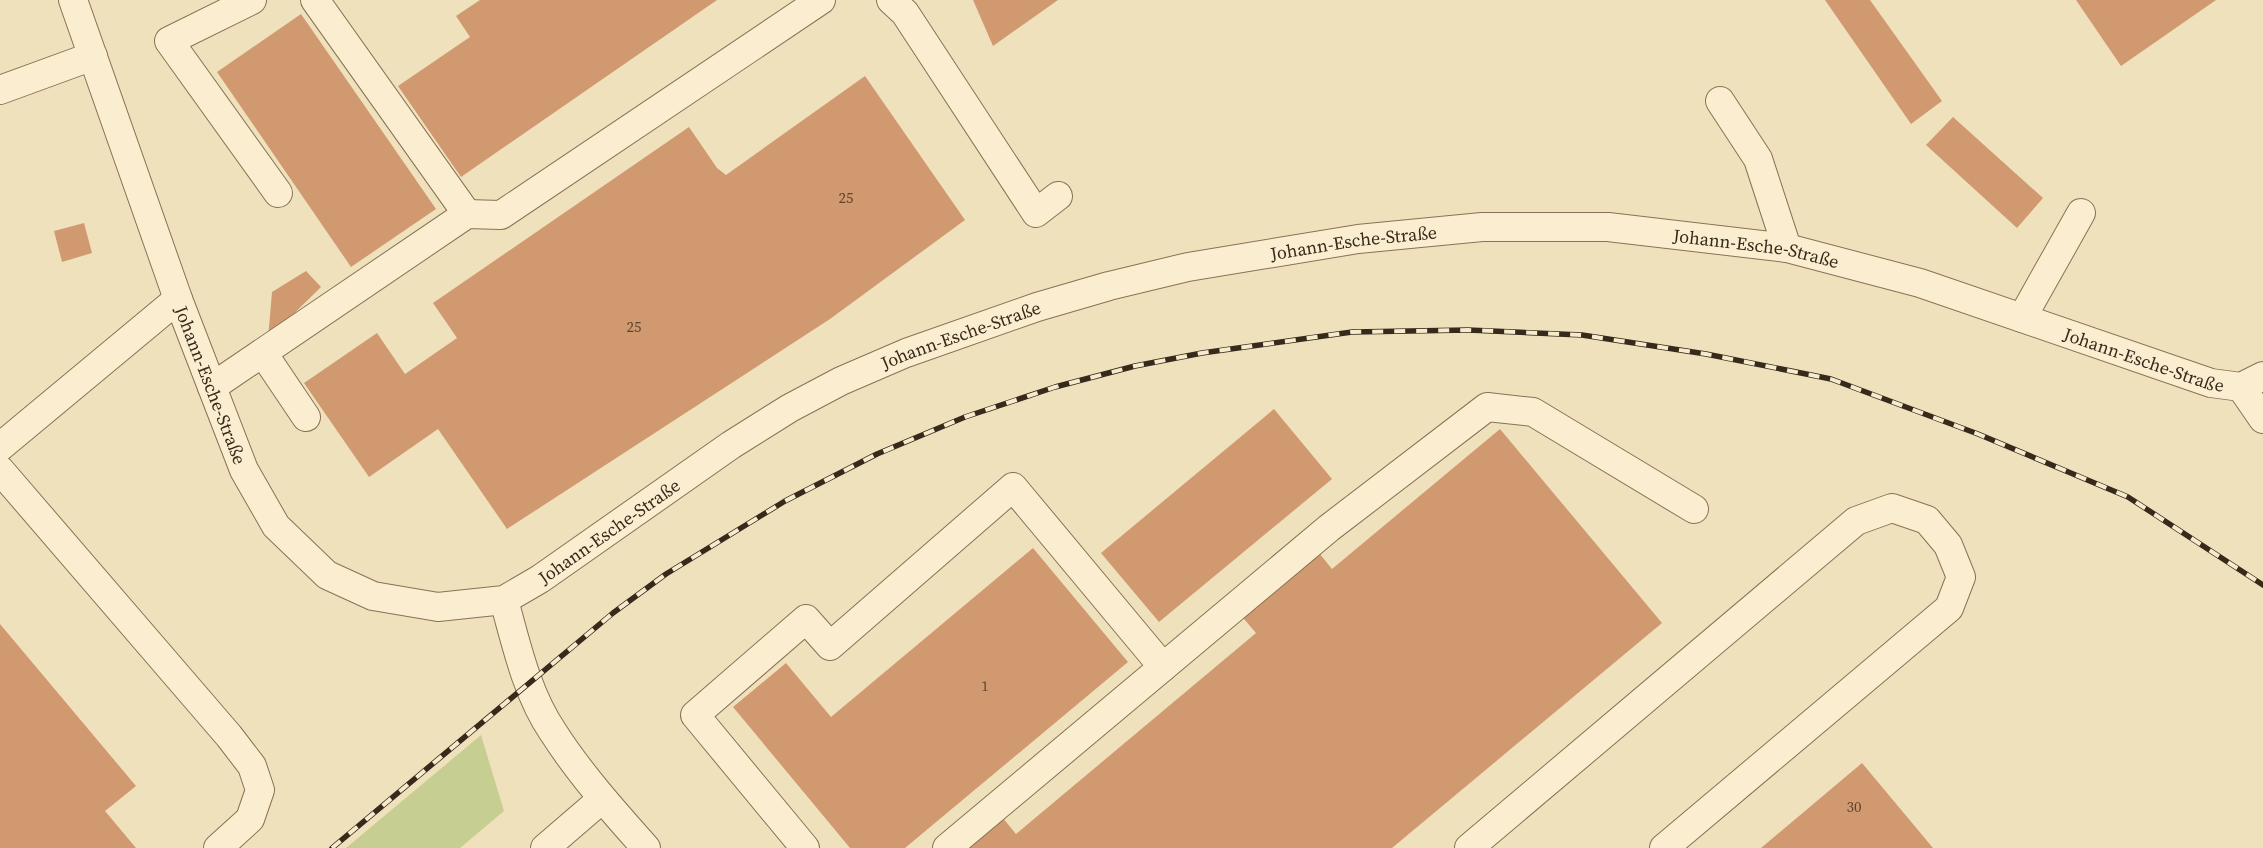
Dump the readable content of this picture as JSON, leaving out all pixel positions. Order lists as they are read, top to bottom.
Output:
{
  "streets": {
    "street": ["Johann-Esche-Straße"]
  },
  "house_numbers": [
    "25",
    "25",
    "1",
    "30"
  ]
}
